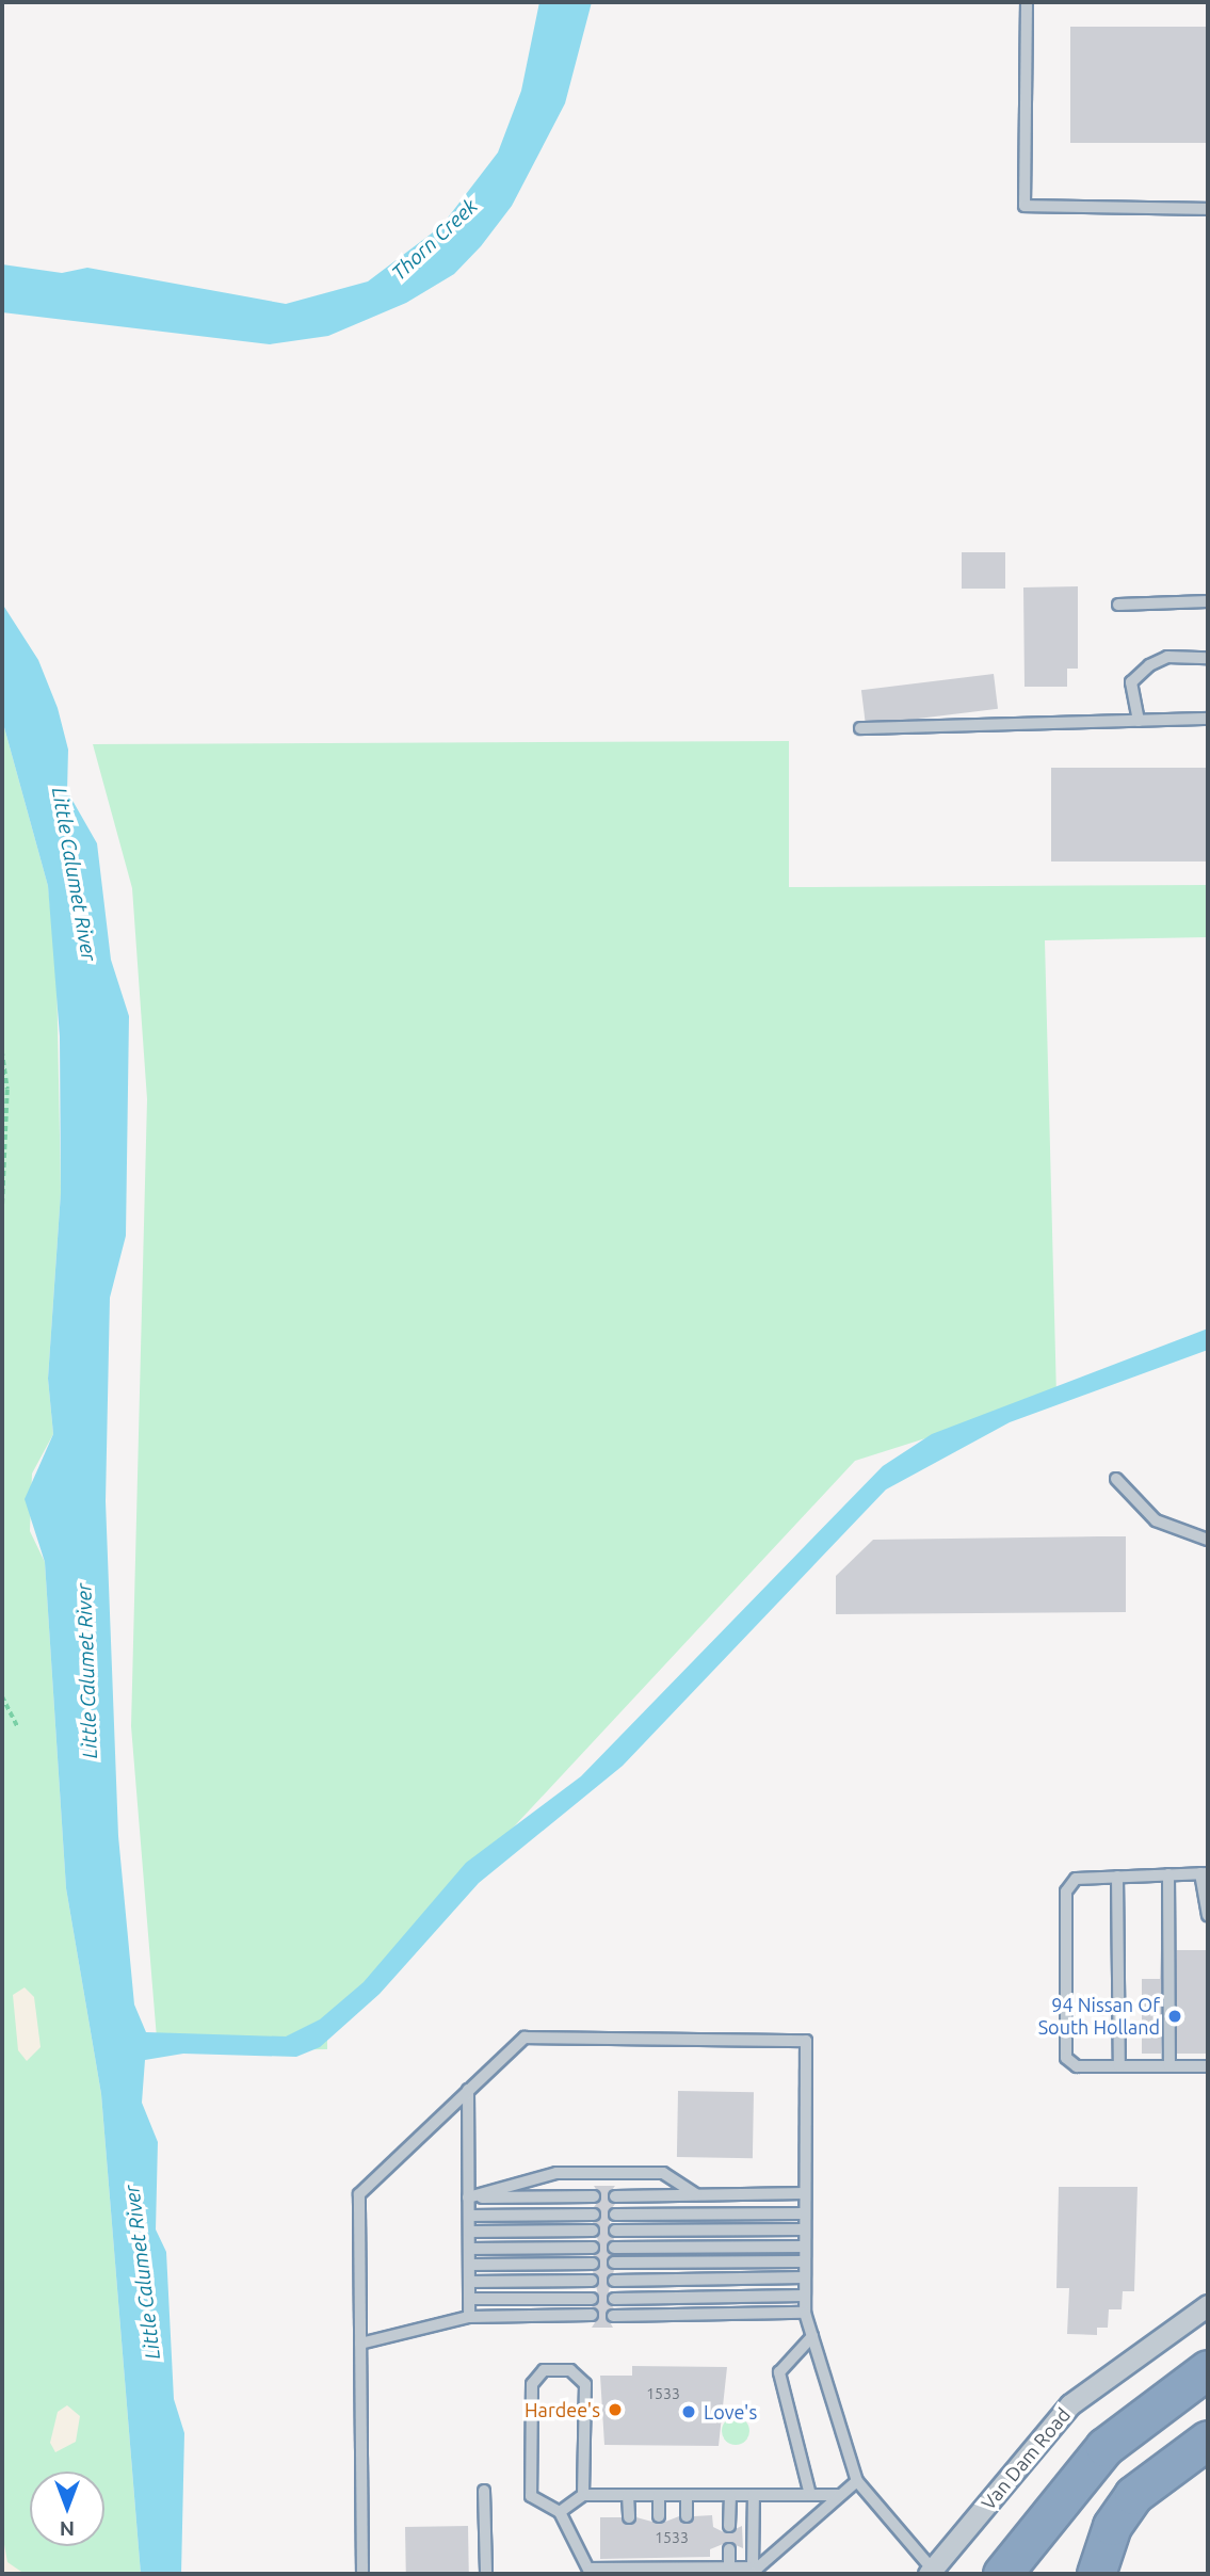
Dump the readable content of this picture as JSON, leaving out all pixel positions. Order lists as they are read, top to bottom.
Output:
{
  "streets": {
    "street": ["Van Dam Road"]
  },
  "water": ["Thorn Creek", "Little Calumet River"],
  "places": ["94 Nissan Of South Holland", "Hardee's", "Love's"],
  "house_numbers": ["1533", "1533"],
  "north": "bottom"
}
